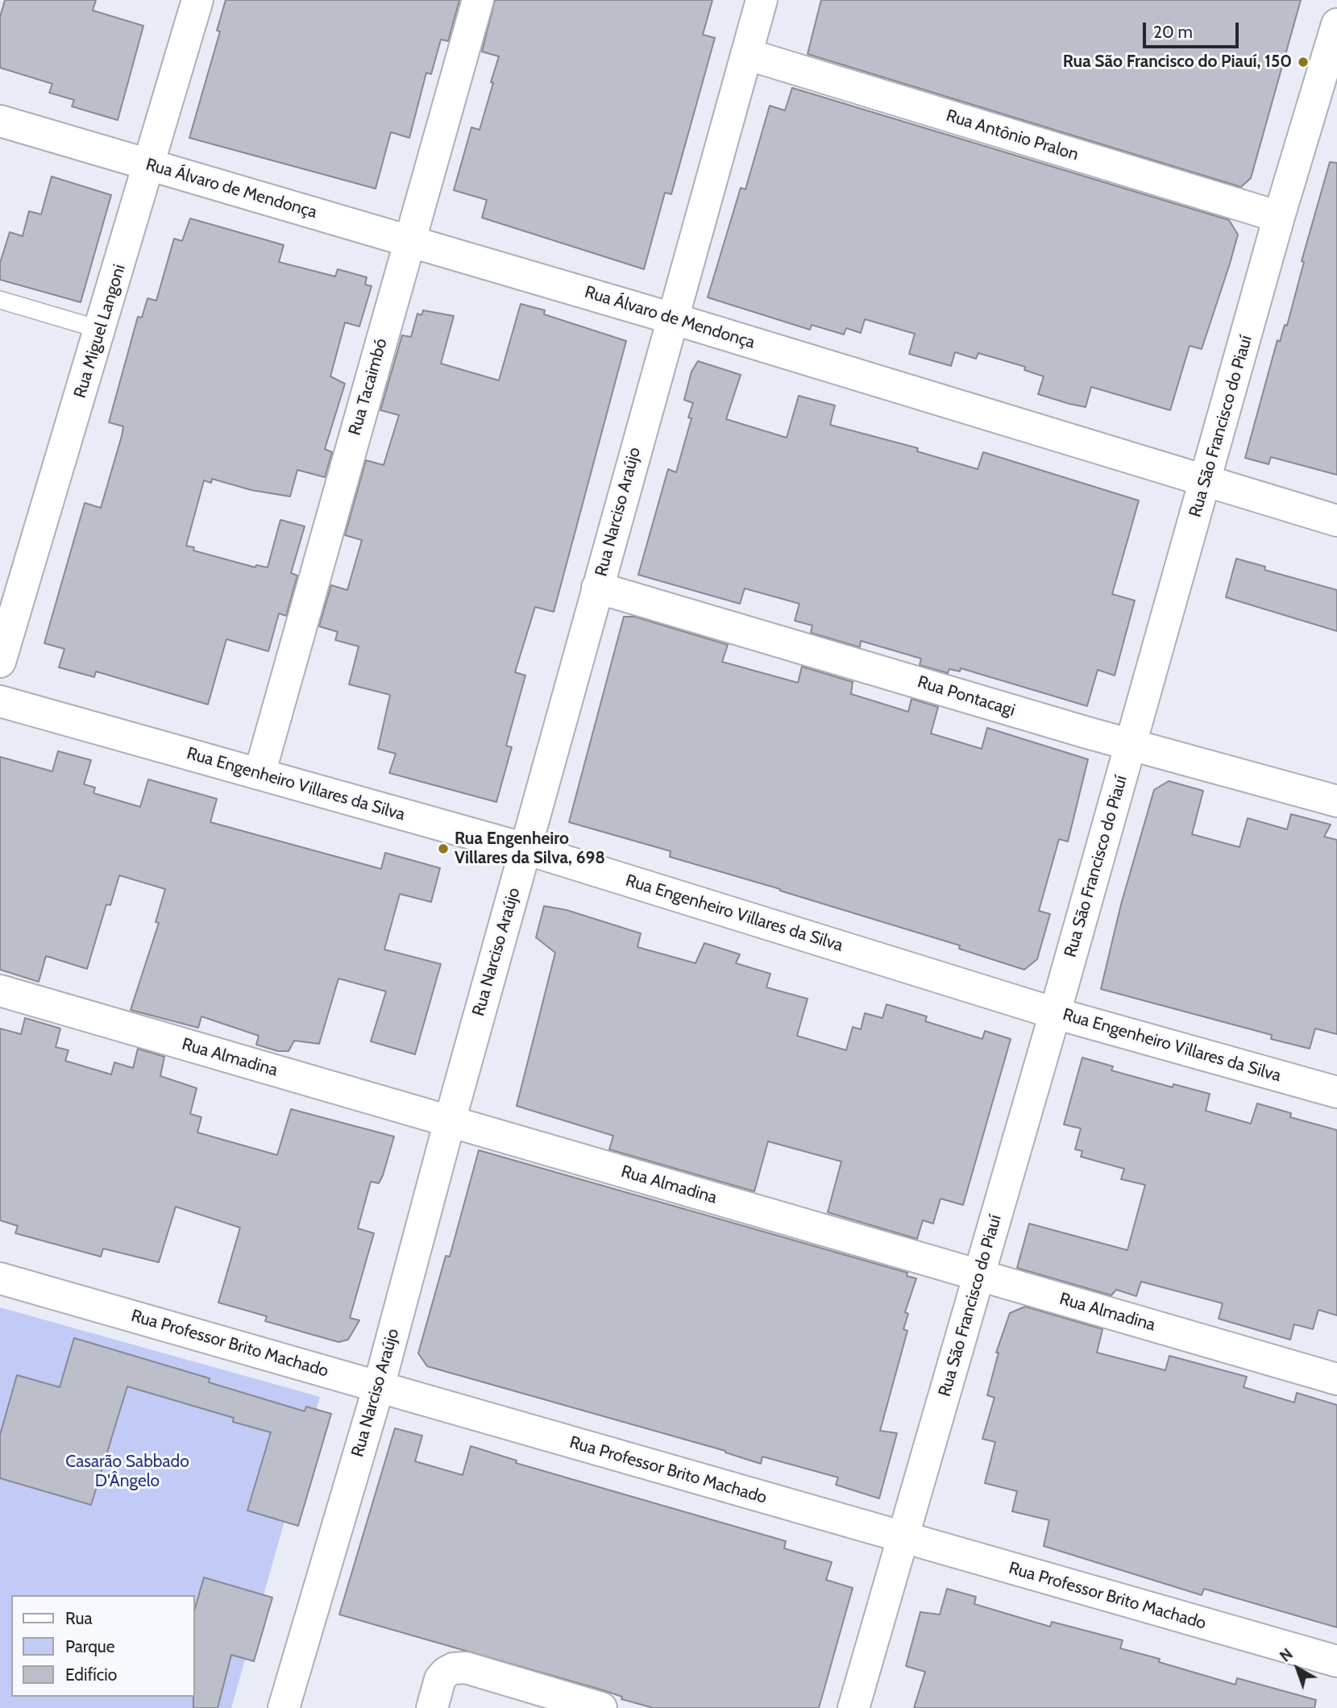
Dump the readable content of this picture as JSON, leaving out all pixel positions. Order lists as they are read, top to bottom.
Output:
{
  "streets": {
    "street": [
      "Rua Antônio Pralon",
      "Rua Álvaro de Mendonça",
      "Rua Miguel Langoni",
      "Rua Tacaimbó",
      "Rua São Francisco do Piauí",
      "Rua Narciso Araújo",
      "Rua Pontacagi",
      "Rua Engenheiro Villares da Silva",
      "Rua Almadina",
      "Rua Professor Brito Machado"
    ]
  },
  "crossings": [
    ["Rua Antônio Pralon", "Rua São Francisco do Piauí"],
    ["Rua Antônio Pralon", "Rua Narciso Araújo"],
    ["Rua Álvaro de Mendonça", "Rua Miguel Langoni"],
    ["Rua Álvaro de Mendonça", "Rua Tacaimbó"],
    ["Rua Álvaro de Mendonça", "Rua São Francisco do Piauí"],
    ["Rua Álvaro de Mendonça", "Rua Narciso Araújo"],
    ["Rua Tacaimbó", "Rua Engenheiro Villares da Silva"],
    ["Rua São Francisco do Piauí", "Rua Pontacagi"],
    ["Rua São Francisco do Piauí", "Rua Engenheiro Villares da Silva"],
    ["Rua São Francisco do Piauí", "Rua Almadina"],
    ["Rua São Francisco do Piauí", "Rua Professor Brito Machado"],
    ["Rua Narciso Araújo", "Rua Pontacagi"],
    ["Rua Narciso Araújo", "Rua Engenheiro Villares da Silva"],
    ["Rua Narciso Araújo", "Rua Almadina"],
    ["Rua Narciso Araújo", "Rua Professor Brito Machado"]
  ],
  "parks": ["Casarão Sabbado D'Ângelo"],
  "places": ["Rua São Francisco do Piauí, 150", "Rua Engenheiro Villares da Silva, 698"],
  "legend": ["Rua", "Parque", "Edifício"],
  "scale_bar": "20 m",
  "north": "top left"
}
